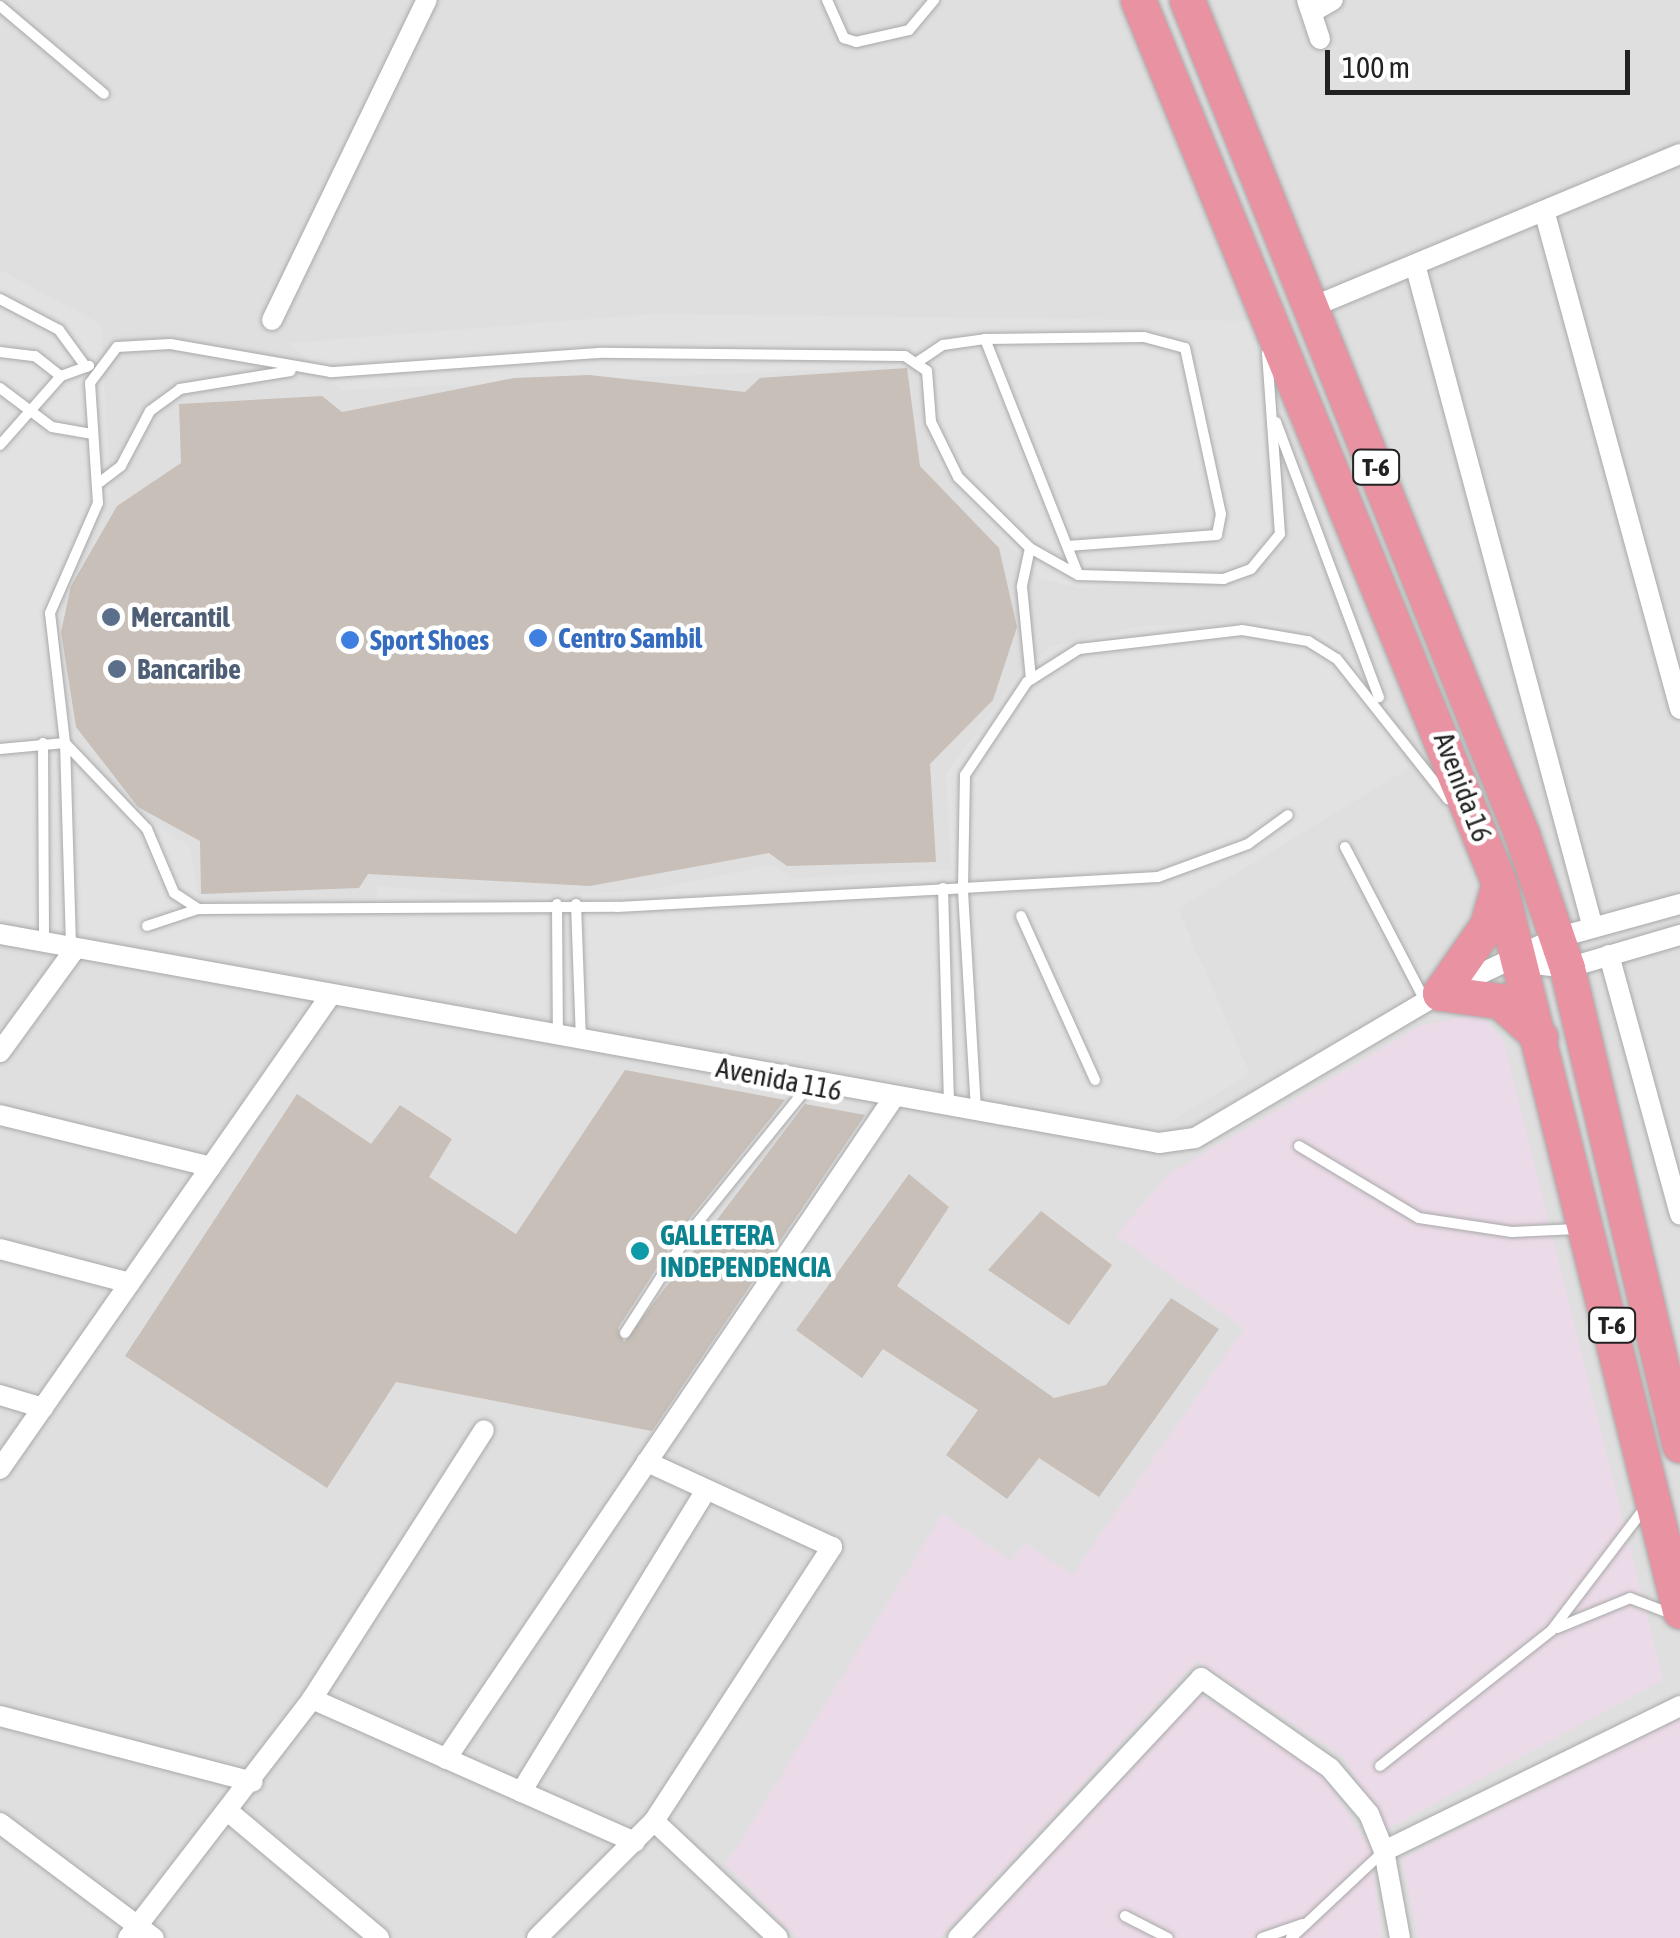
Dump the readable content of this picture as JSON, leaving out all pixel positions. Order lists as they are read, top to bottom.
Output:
{
  "streets": {
    "highway": ["T-6", "Avenida 16"],
    "street": ["Avenida 116"]
  },
  "crossings": [
    ["Avenida 16", "Avenida 116"]
  ],
  "places": [
    "Mercantil",
    "Centro Sambil",
    "Sport Shoes",
    "Bancaribe",
    "GALLETERA INDEPENDENCIA"
  ],
  "scale_bar": "100 m"
}
